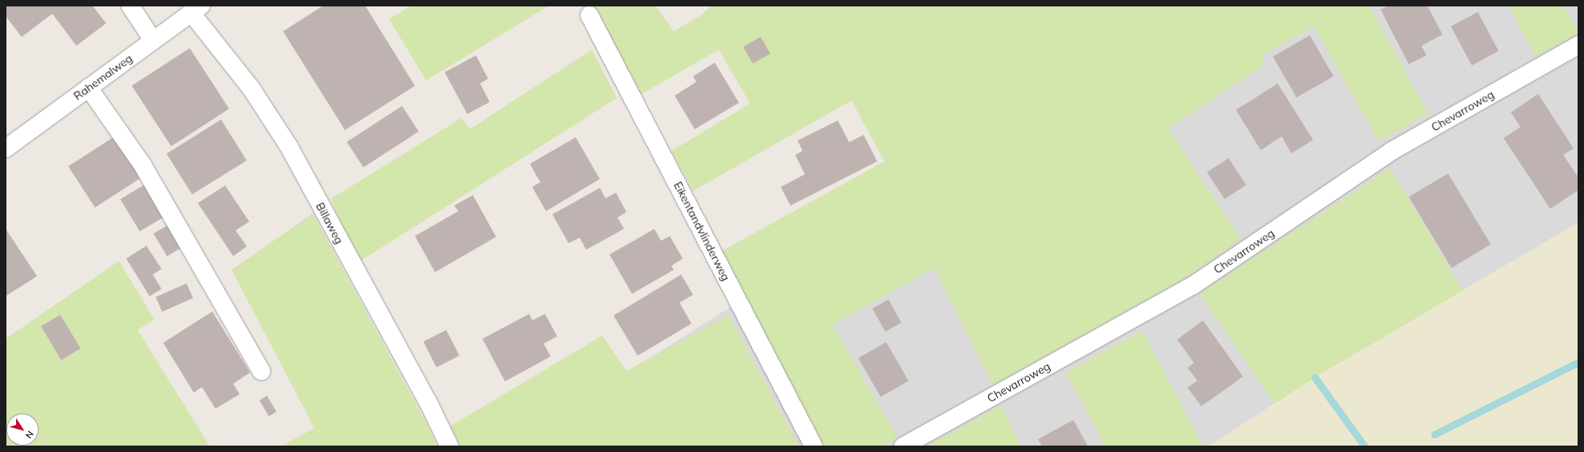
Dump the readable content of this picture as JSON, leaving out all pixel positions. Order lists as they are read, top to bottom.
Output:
{
  "streets": {
    "street": [
      "Rahemalweg",
      "Chevarroweg",
      "Billaweg",
      "Eikentandvlinderweg"
    ]
  },
  "crossings": [
    ["Rahemalweg", "Billaweg"]
  ],
  "north": "bottom right"
}
